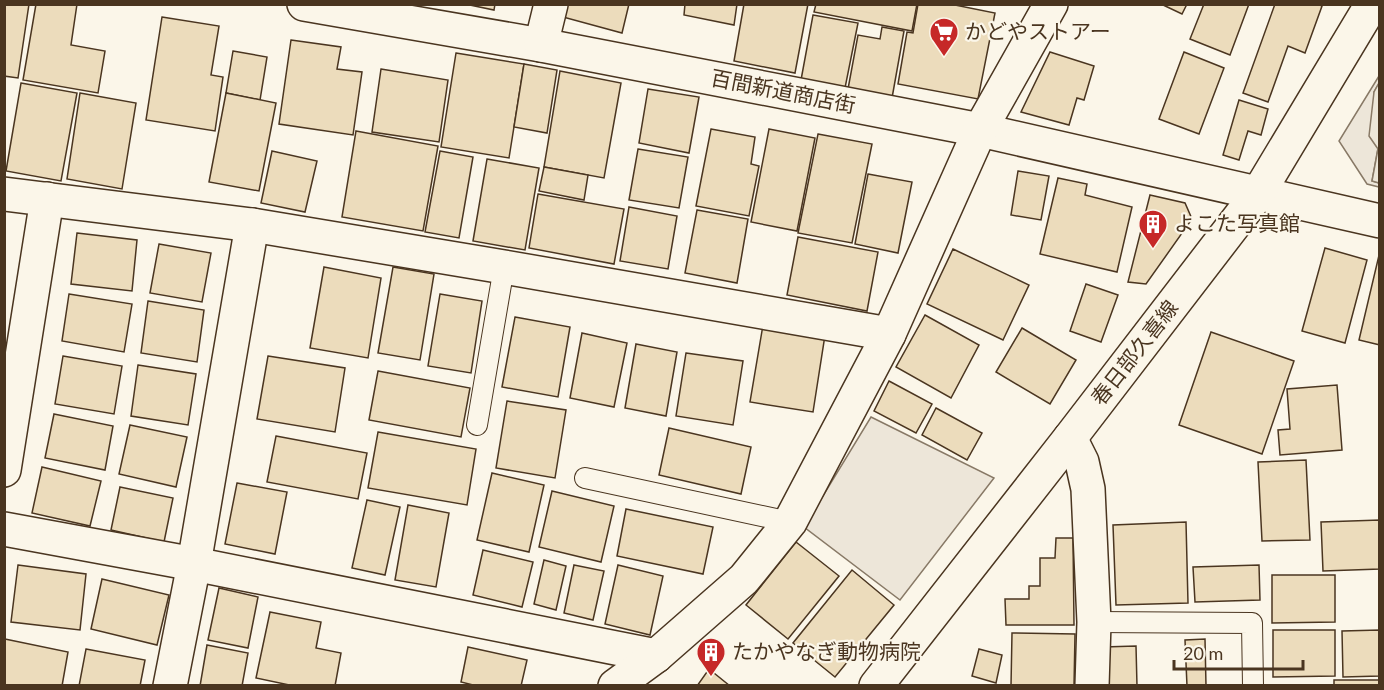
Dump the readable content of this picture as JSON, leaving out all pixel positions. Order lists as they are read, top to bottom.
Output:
{
  "streets": {
    "street": ["百間新道商店街", "春日部久喜線"]
  },
  "crossings": [
    ["百間新道商店街", "春日部久喜線"]
  ],
  "places": {
    "supermarket": ["かどやストアー"],
    "building": ["よこた写真館", "たかやなぎ動物病院"]
  },
  "scale_bar": "20 m"
}
